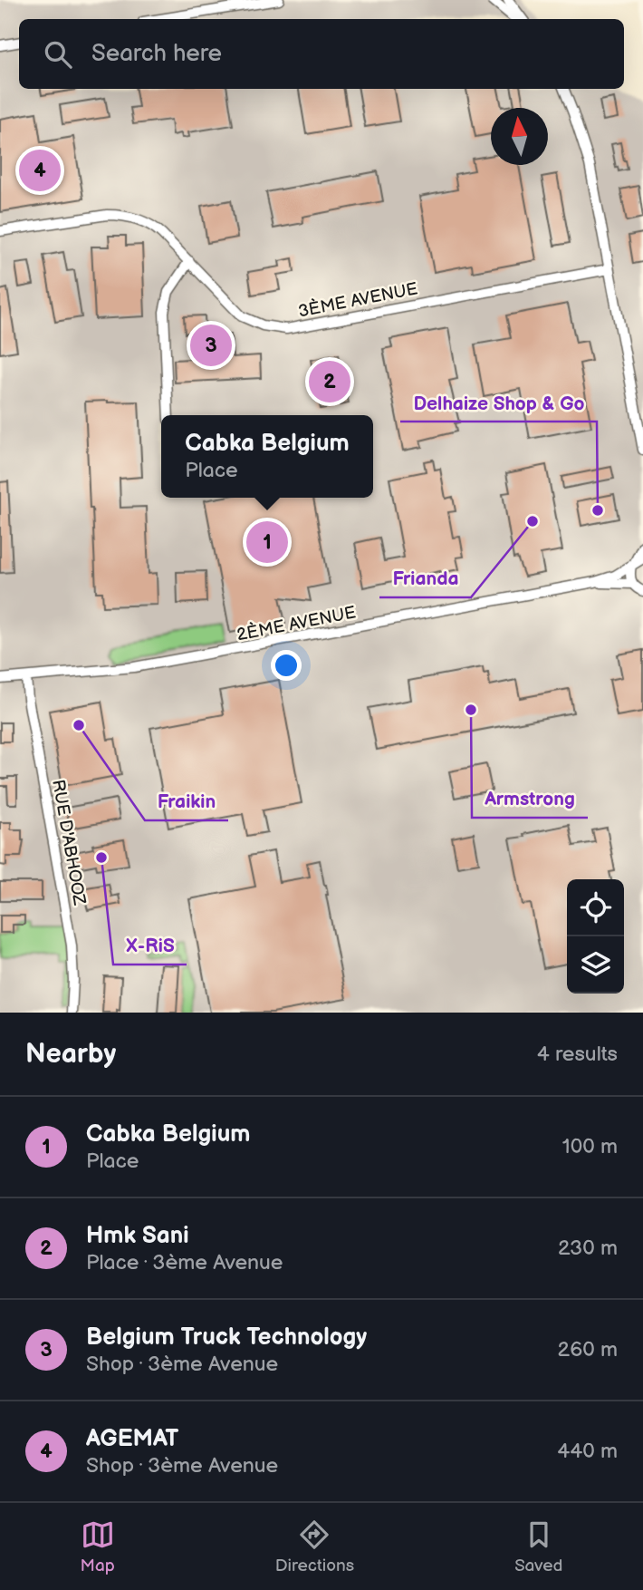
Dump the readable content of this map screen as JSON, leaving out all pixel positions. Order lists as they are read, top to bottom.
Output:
{
  "streets": {
    "street": ["3ÈME AVENUE", "2ÈME AVENUE", "RUE D'ABHOOZ"]
  },
  "crossings": [
    ["2ÈME AVENUE", "RUE D'ABHOOZ"]
  ],
  "places": [
    "Delhaize Shop & Go",
    "Frianda",
    "Armstrong",
    "Fraikin",
    "X-RiS"
  ],
  "north": "top",
  "page": {
    "search": "Search here",
    "pins": [
      "4",
      "3",
      "2",
      "1"
    ],
    "popup": ["Cabka Belgium", "Place"],
    "heading": ["Nearby", "4 results"],
    "list": [
      {
        "mark": "1",
        "name": "Cabka Belgium",
        "note": "Place",
        "value": "100 m"
      },
      {
        "mark": "2",
        "name": "Hmk Sani",
        "note": "Place · 3ème Avenue",
        "value": "230 m"
      },
      {
        "mark": "3",
        "name": "Belgium Truck Technology",
        "note": "Shop · 3ème Avenue",
        "value": "260 m"
      },
      {
        "mark": "4",
        "name": "AGEMAT",
        "note": "Shop · 3ème Avenue",
        "value": "440 m"
      }
    ],
    "nav": ["Map", "Directions", "Saved"]
  }
}
